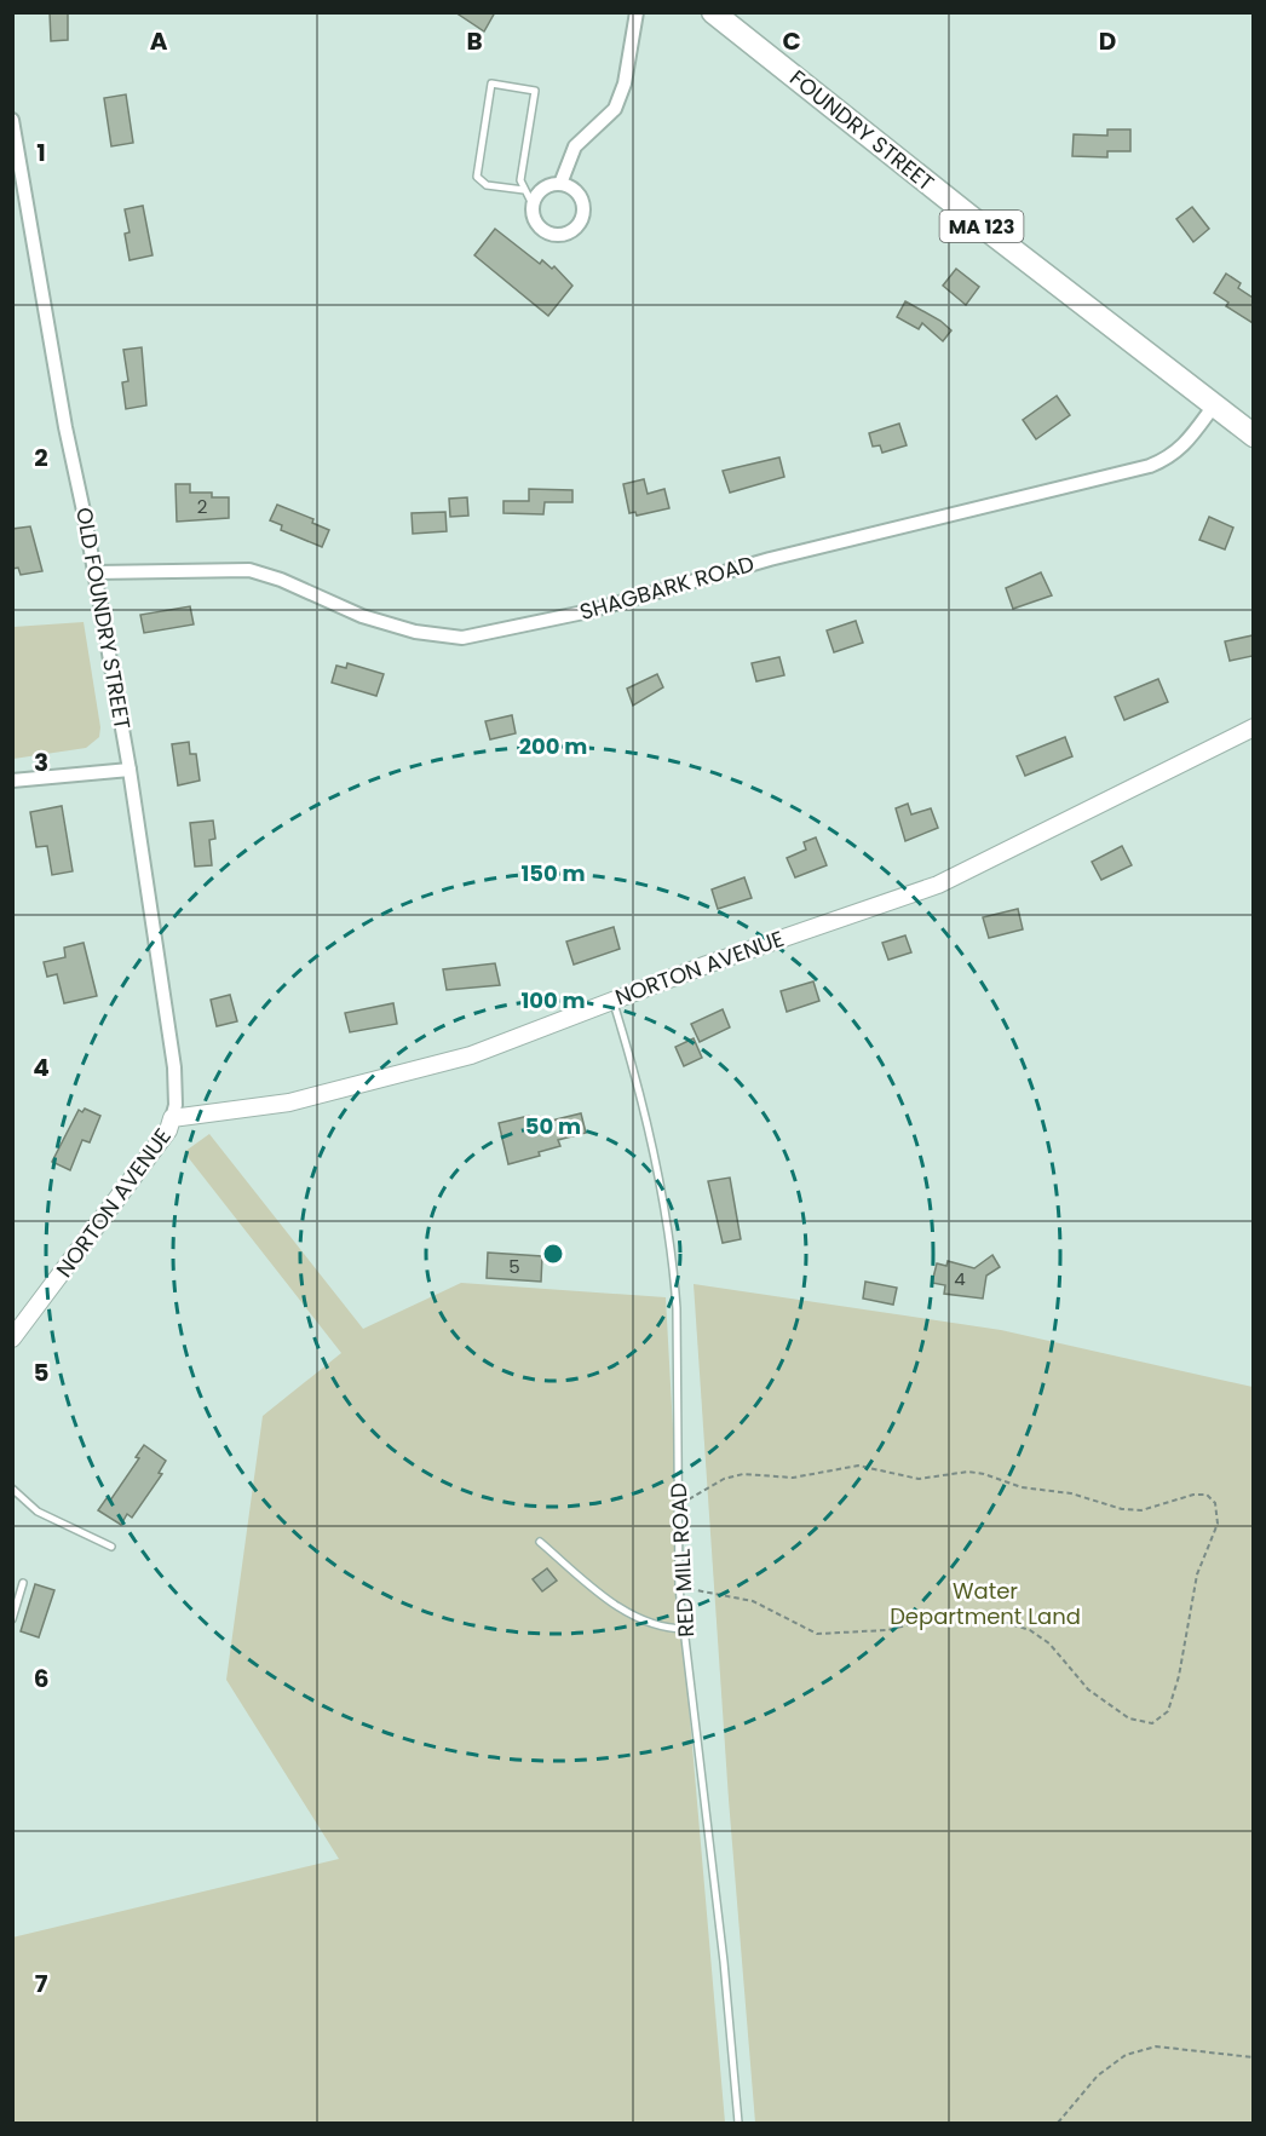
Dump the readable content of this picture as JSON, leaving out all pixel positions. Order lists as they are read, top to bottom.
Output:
{
  "streets": {
    "highway": ["FOUNDRY STREET", "MA 123"],
    "street": ["SHAGBARK ROAD", "OLD FOUNDRY STREET", "NORTON AVENUE"],
    "lane": ["RED MILL ROAD"]
  },
  "crossings": [
    ["FOUNDRY STREET", "SHAGBARK ROAD"],
    ["SHAGBARK ROAD", "OLD FOUNDRY STREET"],
    ["OLD FOUNDRY STREET", "NORTON AVENUE"],
    ["NORTON AVENUE", "RED MILL ROAD"]
  ],
  "parks": ["Water Department Land"],
  "house_numbers": ["2", "5", "4"],
  "grid": {
    "columns": [
      "A",
      "B",
      "C",
      "D"
    ],
    "rows": [
      "1",
      "2",
      "3",
      "4",
      "5",
      "6",
      "7"
    ]
  },
  "rings": [
    "200 m",
    "150 m",
    "100 m",
    "50 m"
  ]
}
